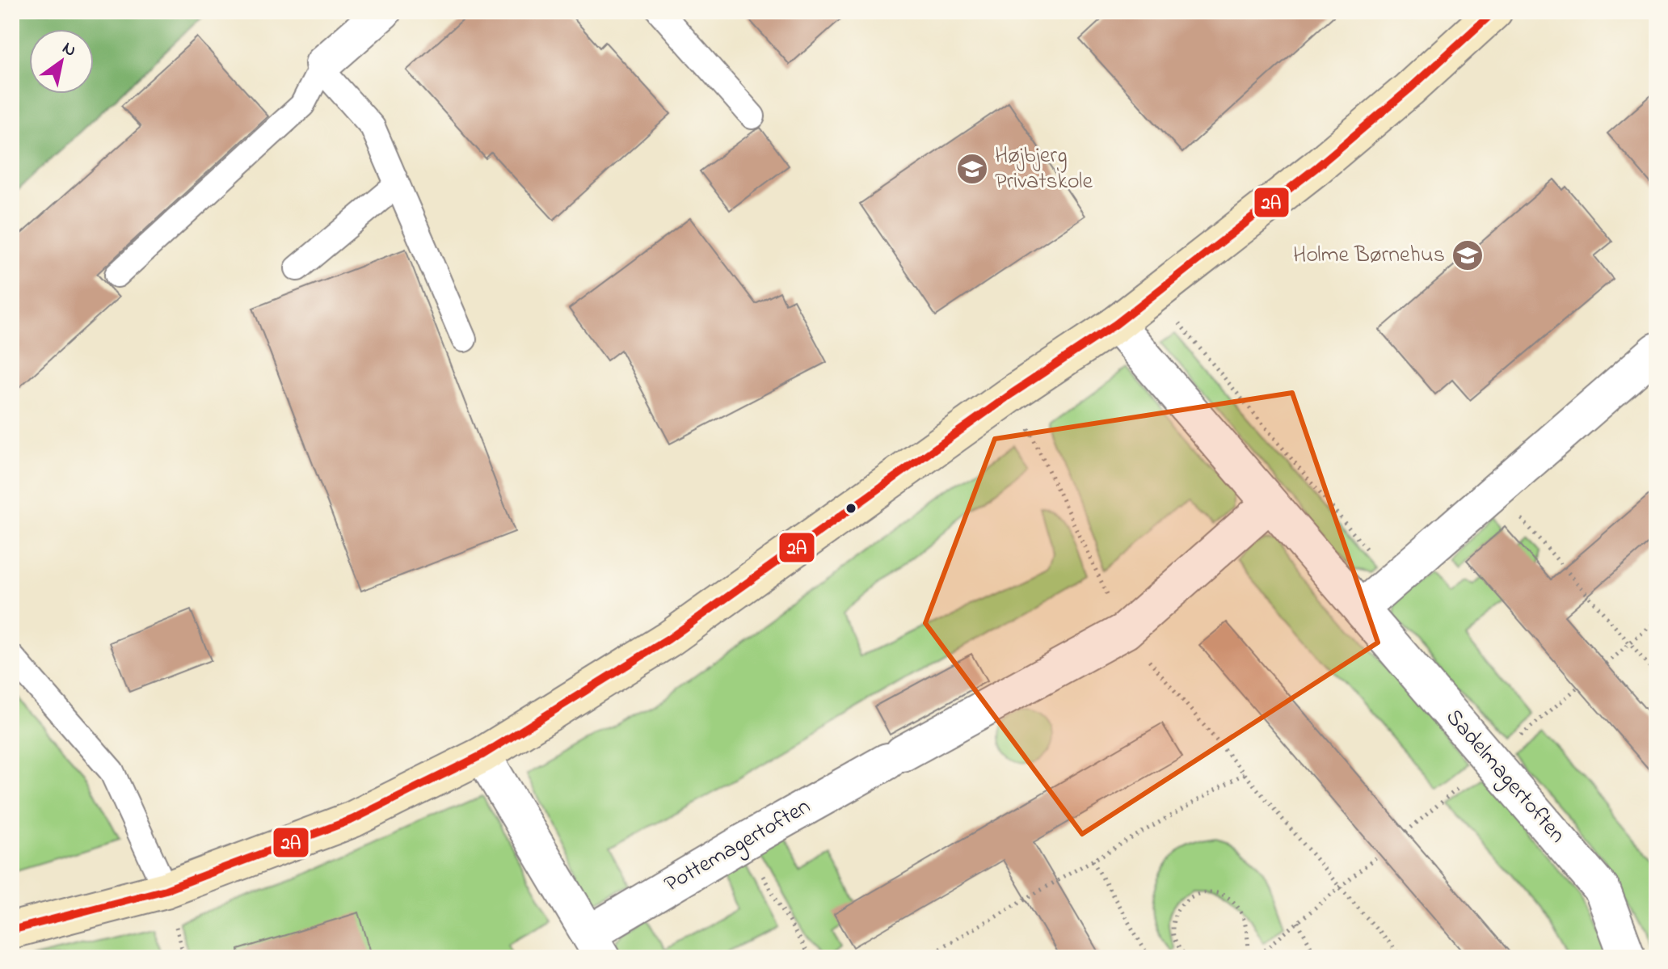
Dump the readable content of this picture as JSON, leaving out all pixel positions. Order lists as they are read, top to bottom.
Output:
{
  "streets": {
    "street": ["Sadelmagertoften", "Pottemagertoften"]
  },
  "places": {
    "school or university": ["Højbjerg Privatskole", "Holme Børnehus"]
  },
  "lines": ["transit line 2A"],
  "north": "top right"
}
